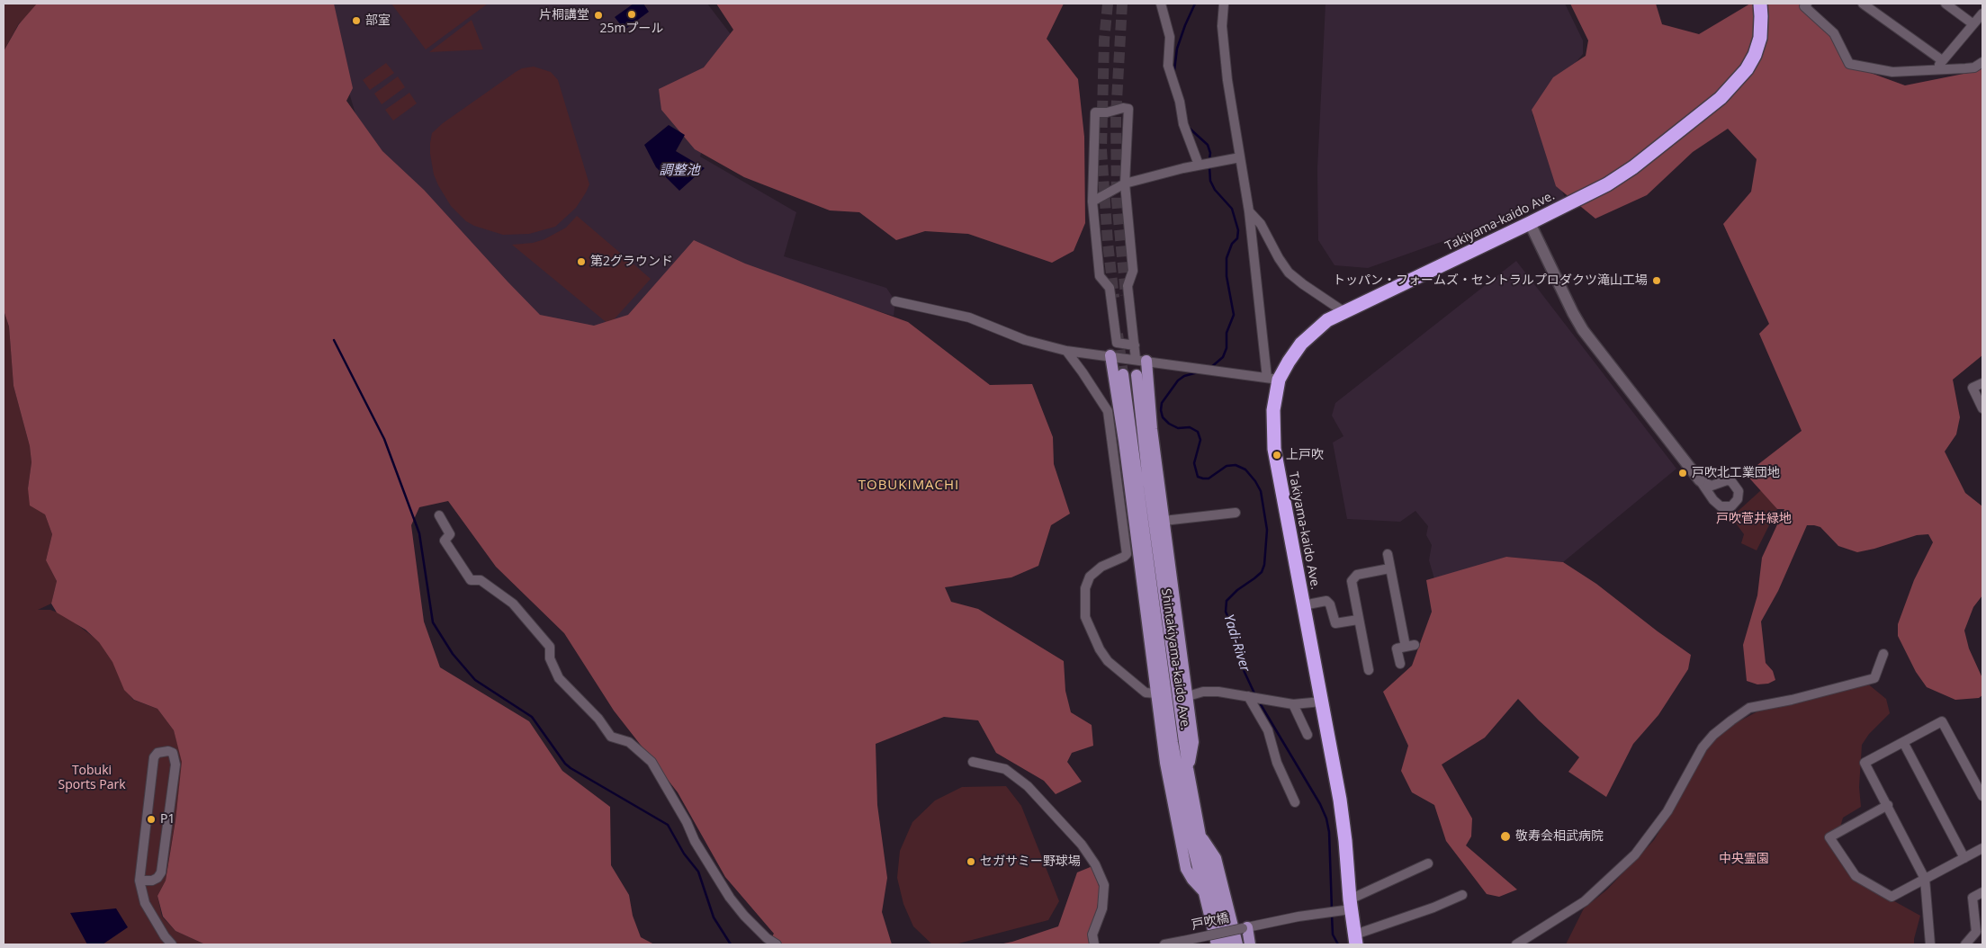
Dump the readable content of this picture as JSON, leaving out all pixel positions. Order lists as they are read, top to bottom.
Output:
{
  "streets": {
    "highway": ["Takiyama-kaido Ave."],
    "main road": ["Shintakiyama-kaido Ave."],
    "street": ["戸吹橋"]
  },
  "crossings": [
    ["Takiyama-kaido Ave.", "戸吹橋"]
  ],
  "districts": ["TOBUKIMACHI"],
  "water": ["調整池", "Yadi-River"],
  "parks": ["戸吹菅井緑地", "Tobuki Sports Park", "中央霊園"],
  "places": [
    "25mプール",
    "片桐講堂",
    "部室",
    "第2グラウンド",
    "トッパン・フォームズ・セントラルプロダクツ滝山工場",
    "上戸吹",
    "戸吹北工業団地",
    "P1",
    "敬寿会相武病院",
    "セガサミー野球場"
  ]
}
